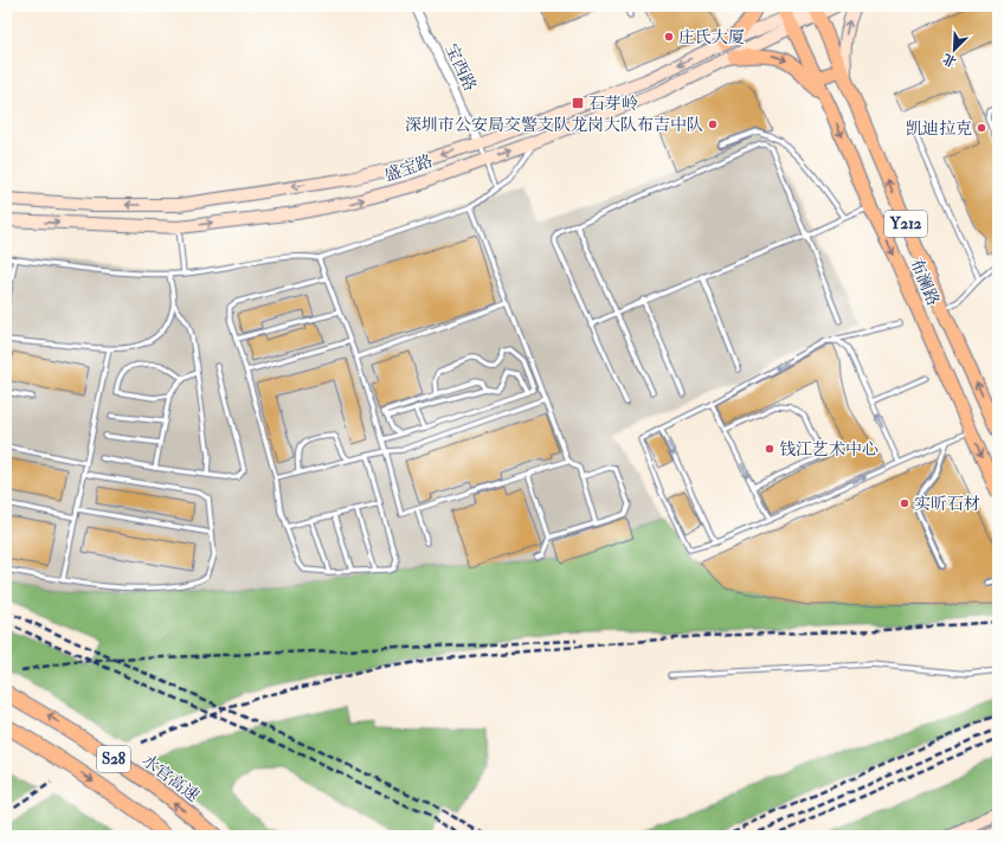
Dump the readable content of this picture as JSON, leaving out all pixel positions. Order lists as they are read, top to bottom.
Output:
{
  "streets": {
    "highway": ["S28", "水官高速"],
    "main road": ["盛宝路", "Y212", "布澜路"],
    "street": ["宝西路"]
  },
  "crossings": [
    ["宝西路", "盛宝路"],
    ["盛宝路", "布澜路"]
  ],
  "places": {
    "other": [
      "庄氏大厦",
      "深圳市公安局交警支队龙岗大队布吉中队",
      "凯迪拉克",
      "钱江艺术中心",
      "实昕石材"
    ],
    "transit": ["石芽岭"]
  },
  "north": "bottom left"
}
